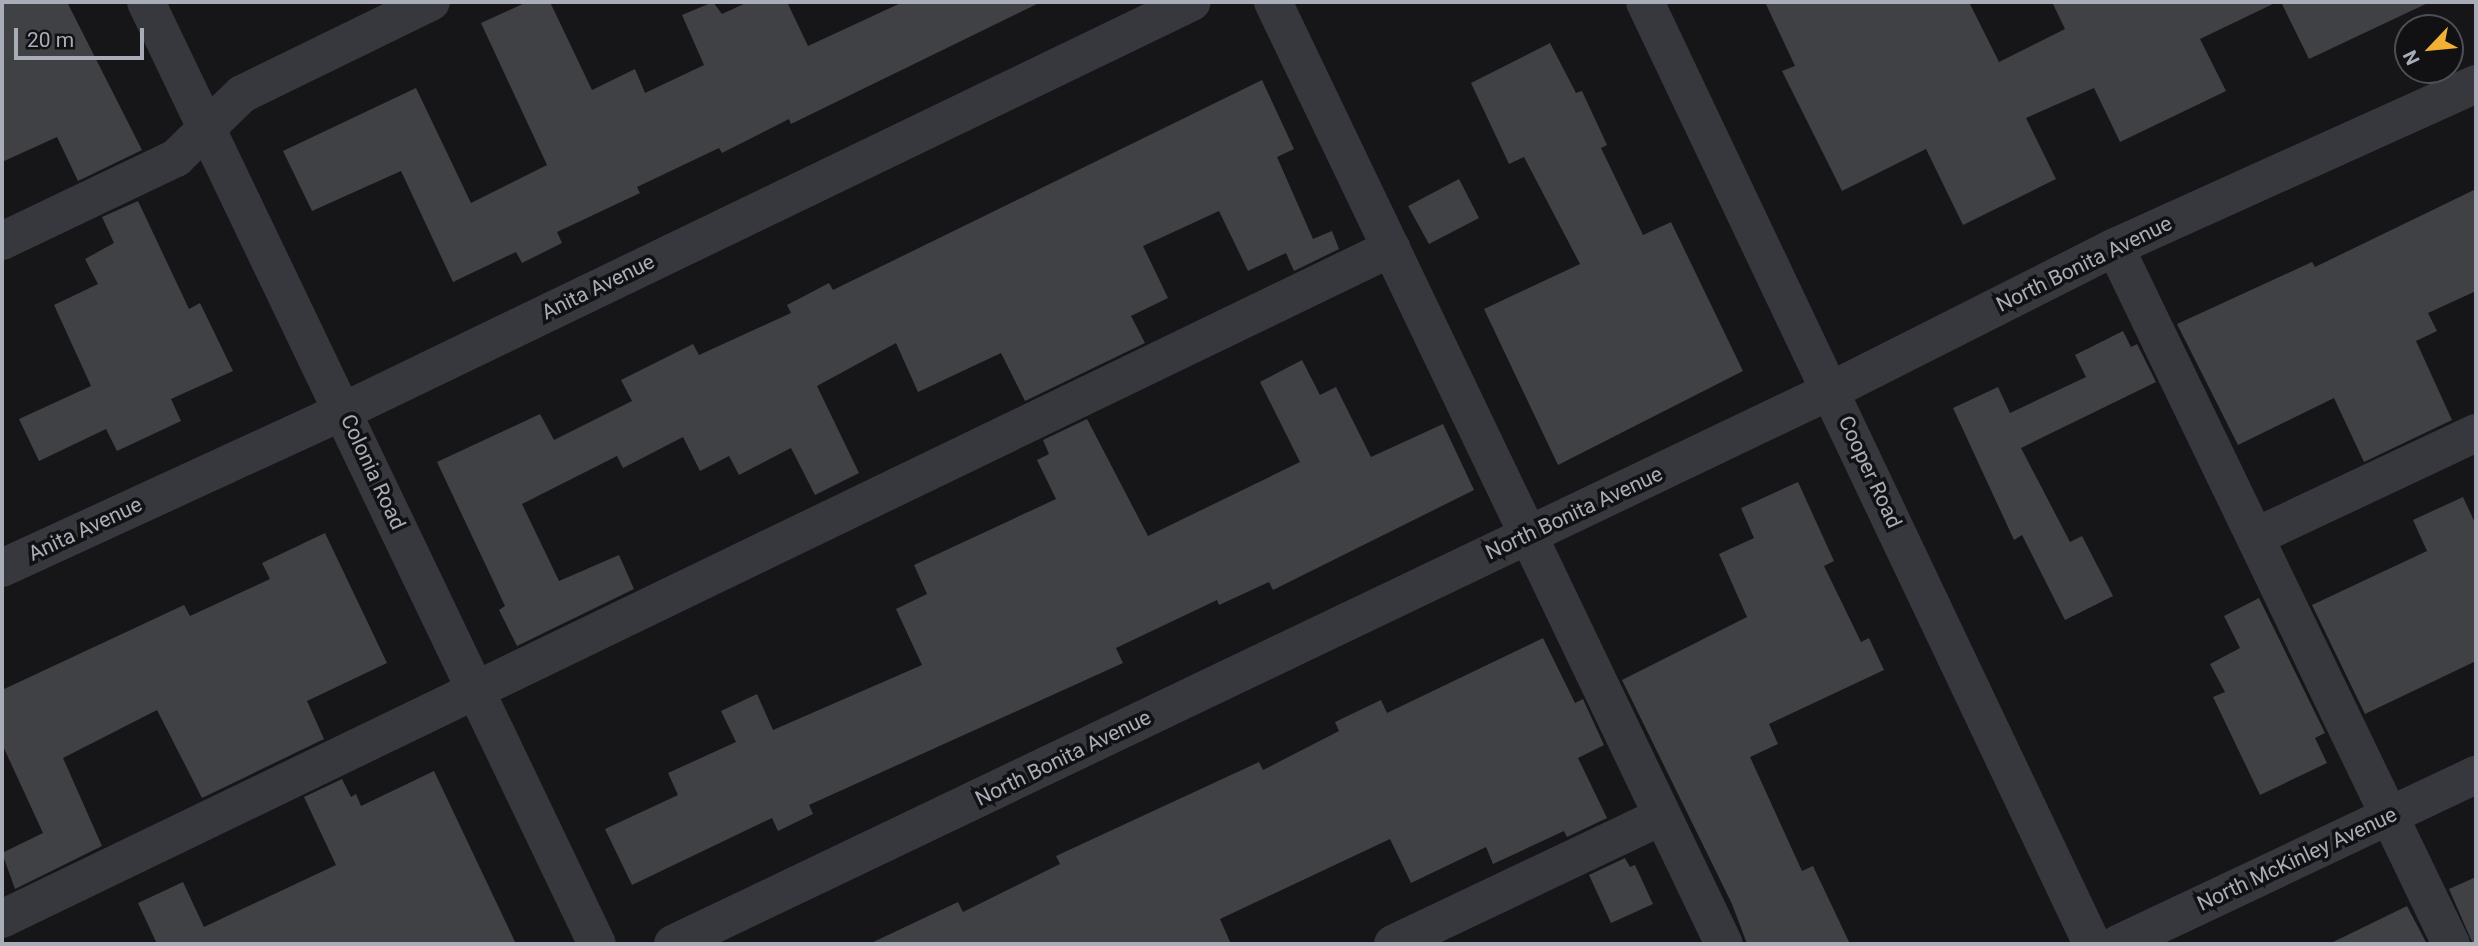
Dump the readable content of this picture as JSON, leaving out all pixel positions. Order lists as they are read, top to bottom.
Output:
{
  "streets": {
    "street": [
      "North Bonita Avenue",
      "Anita Avenue",
      "Colonia Road",
      "Cooper Road",
      "North McKinley Avenue"
    ]
  },
  "crossings": [
    ["North Bonita Avenue", "Cooper Road"],
    ["Anita Avenue", "Colonia Road"]
  ],
  "scale_bar": "20 m",
  "north": "bottom left"
}
